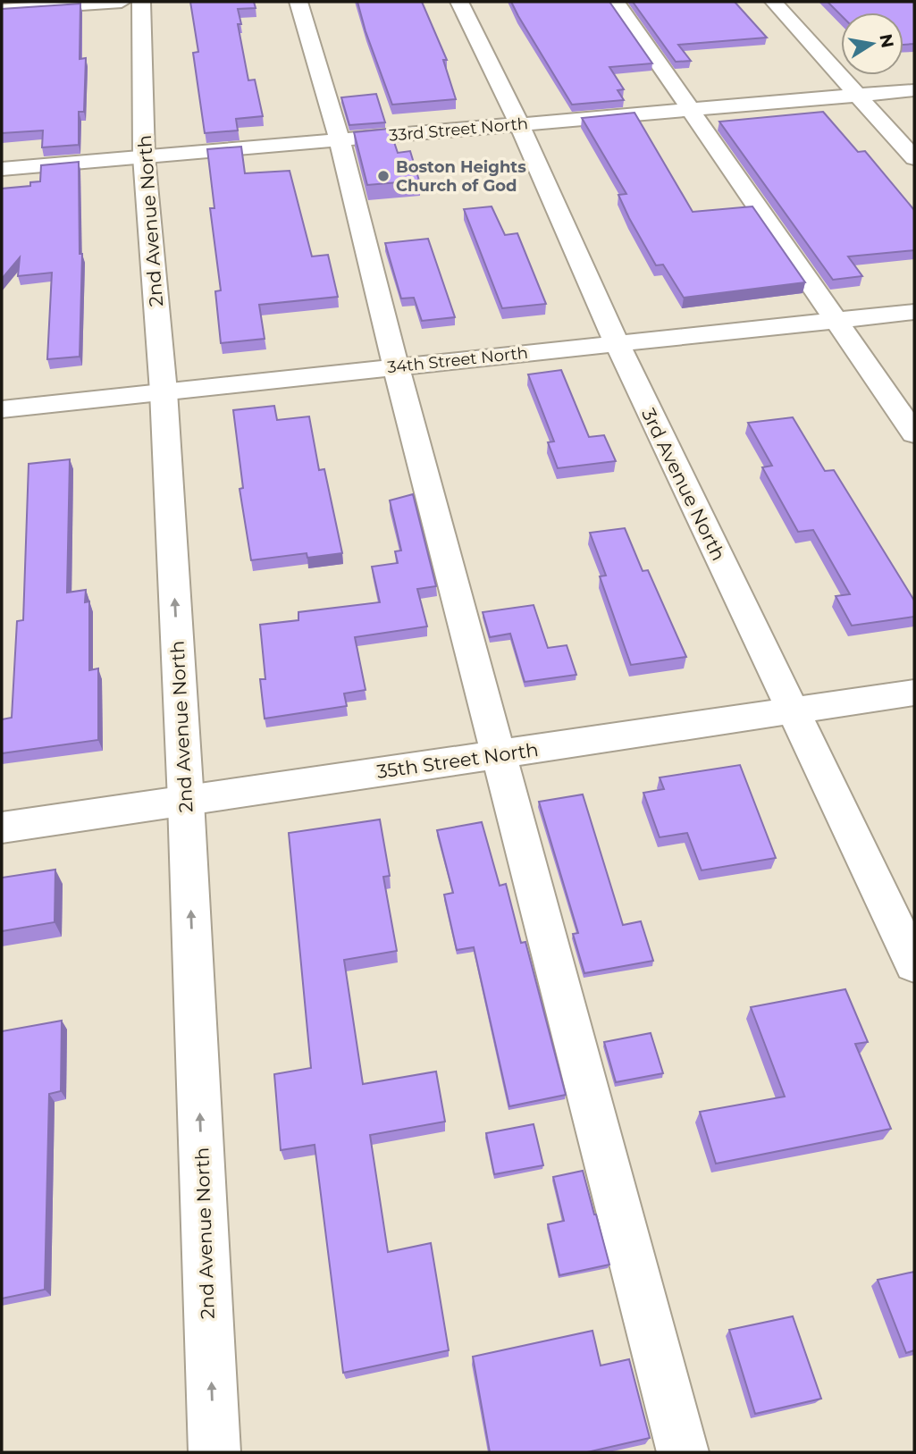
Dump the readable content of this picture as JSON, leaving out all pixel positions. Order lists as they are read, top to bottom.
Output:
{
  "streets": {
    "street": [
      "33rd Street North",
      "2nd Avenue North",
      "34th Street North",
      "3rd Avenue North",
      "35th Street North"
    ]
  },
  "crossings": [
    ["33rd Street North", "2nd Avenue North"],
    ["33rd Street North", "3rd Avenue North"],
    ["2nd Avenue North", "34th Street North"],
    ["2nd Avenue North", "35th Street North"],
    ["34th Street North", "3rd Avenue North"],
    ["3rd Avenue North", "35th Street North"]
  ],
  "places": ["Boston Heights Church of God"],
  "north": "right"
}
